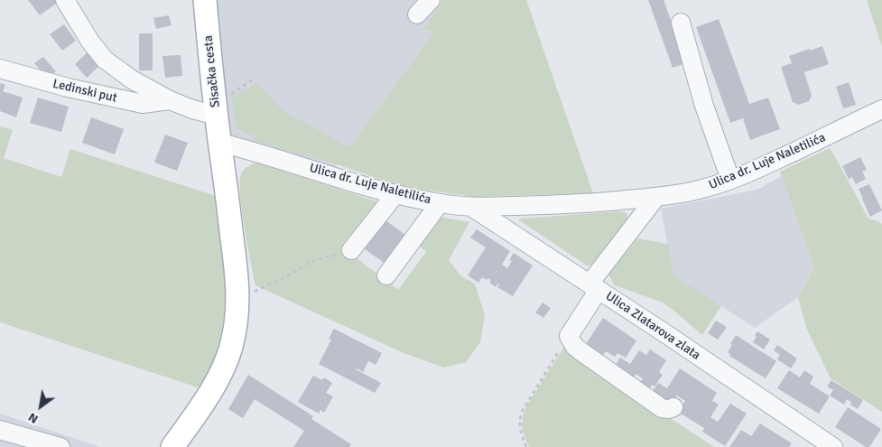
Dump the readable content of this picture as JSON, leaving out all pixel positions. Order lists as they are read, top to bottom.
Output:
{
  "streets": {
    "main road": ["Sisačka cesta"],
    "street": ["Ledinski put", "Ulica dr. Luje Naletilića", "Ulica Zlatarova zlata"]
  },
  "crossings": [
    ["Sisačka cesta", "Ledinski put"],
    ["Sisačka cesta", "Ulica dr. Luje Naletilića"],
    ["Ulica dr. Luje Naletilića", "Ulica Zlatarova zlata"]
  ],
  "north": "bottom left"
}
